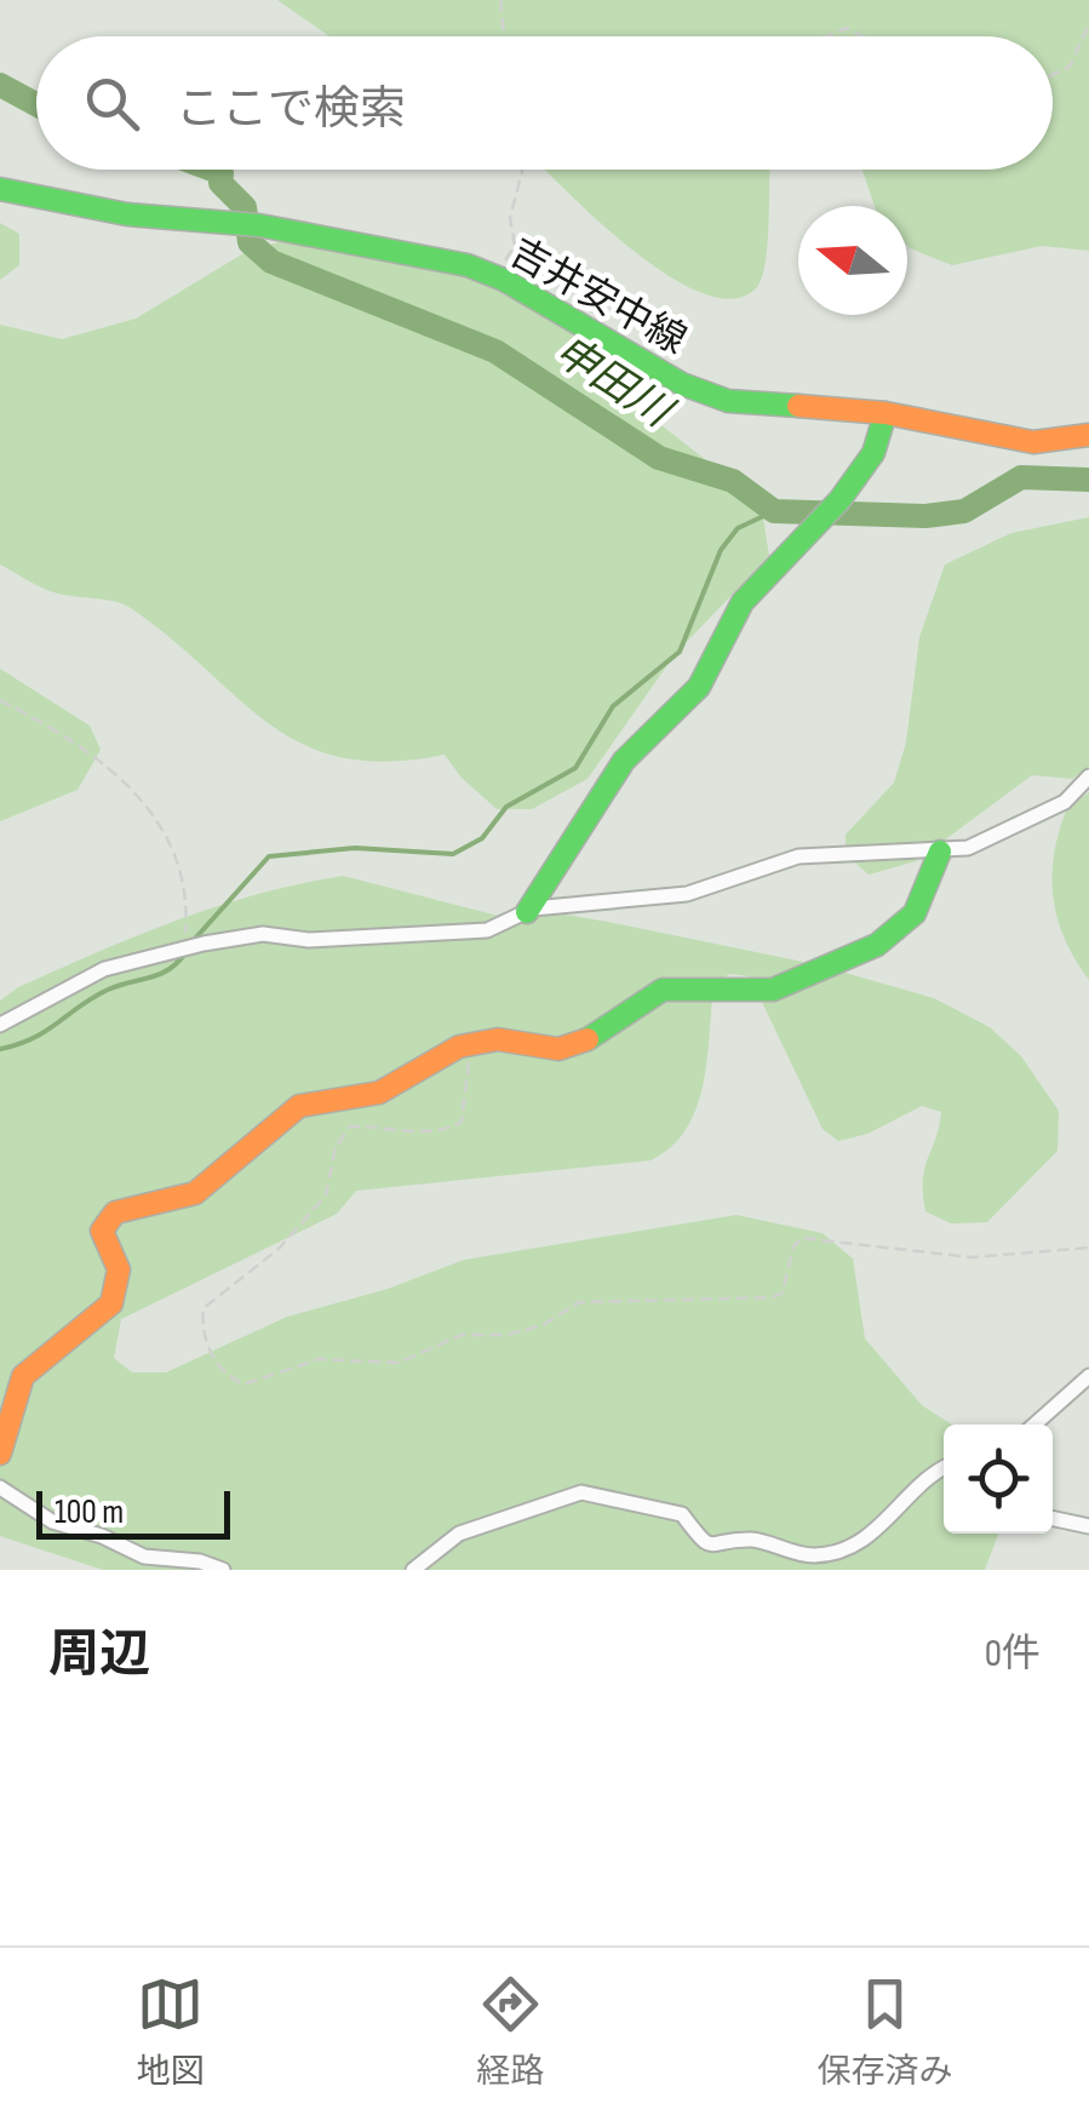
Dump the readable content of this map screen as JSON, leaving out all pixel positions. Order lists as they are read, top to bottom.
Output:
{
  "streets": {
    "street": ["吉井安中線"]
  },
  "water": ["申田川"],
  "scale_bar": "100 m",
  "north": "left",
  "page": {
    "search": "ここで検索",
    "scale": "100 m",
    "heading": ["周辺", "0件"],
    "nav": ["地図", "経路", "保存済み"]
  }
}
